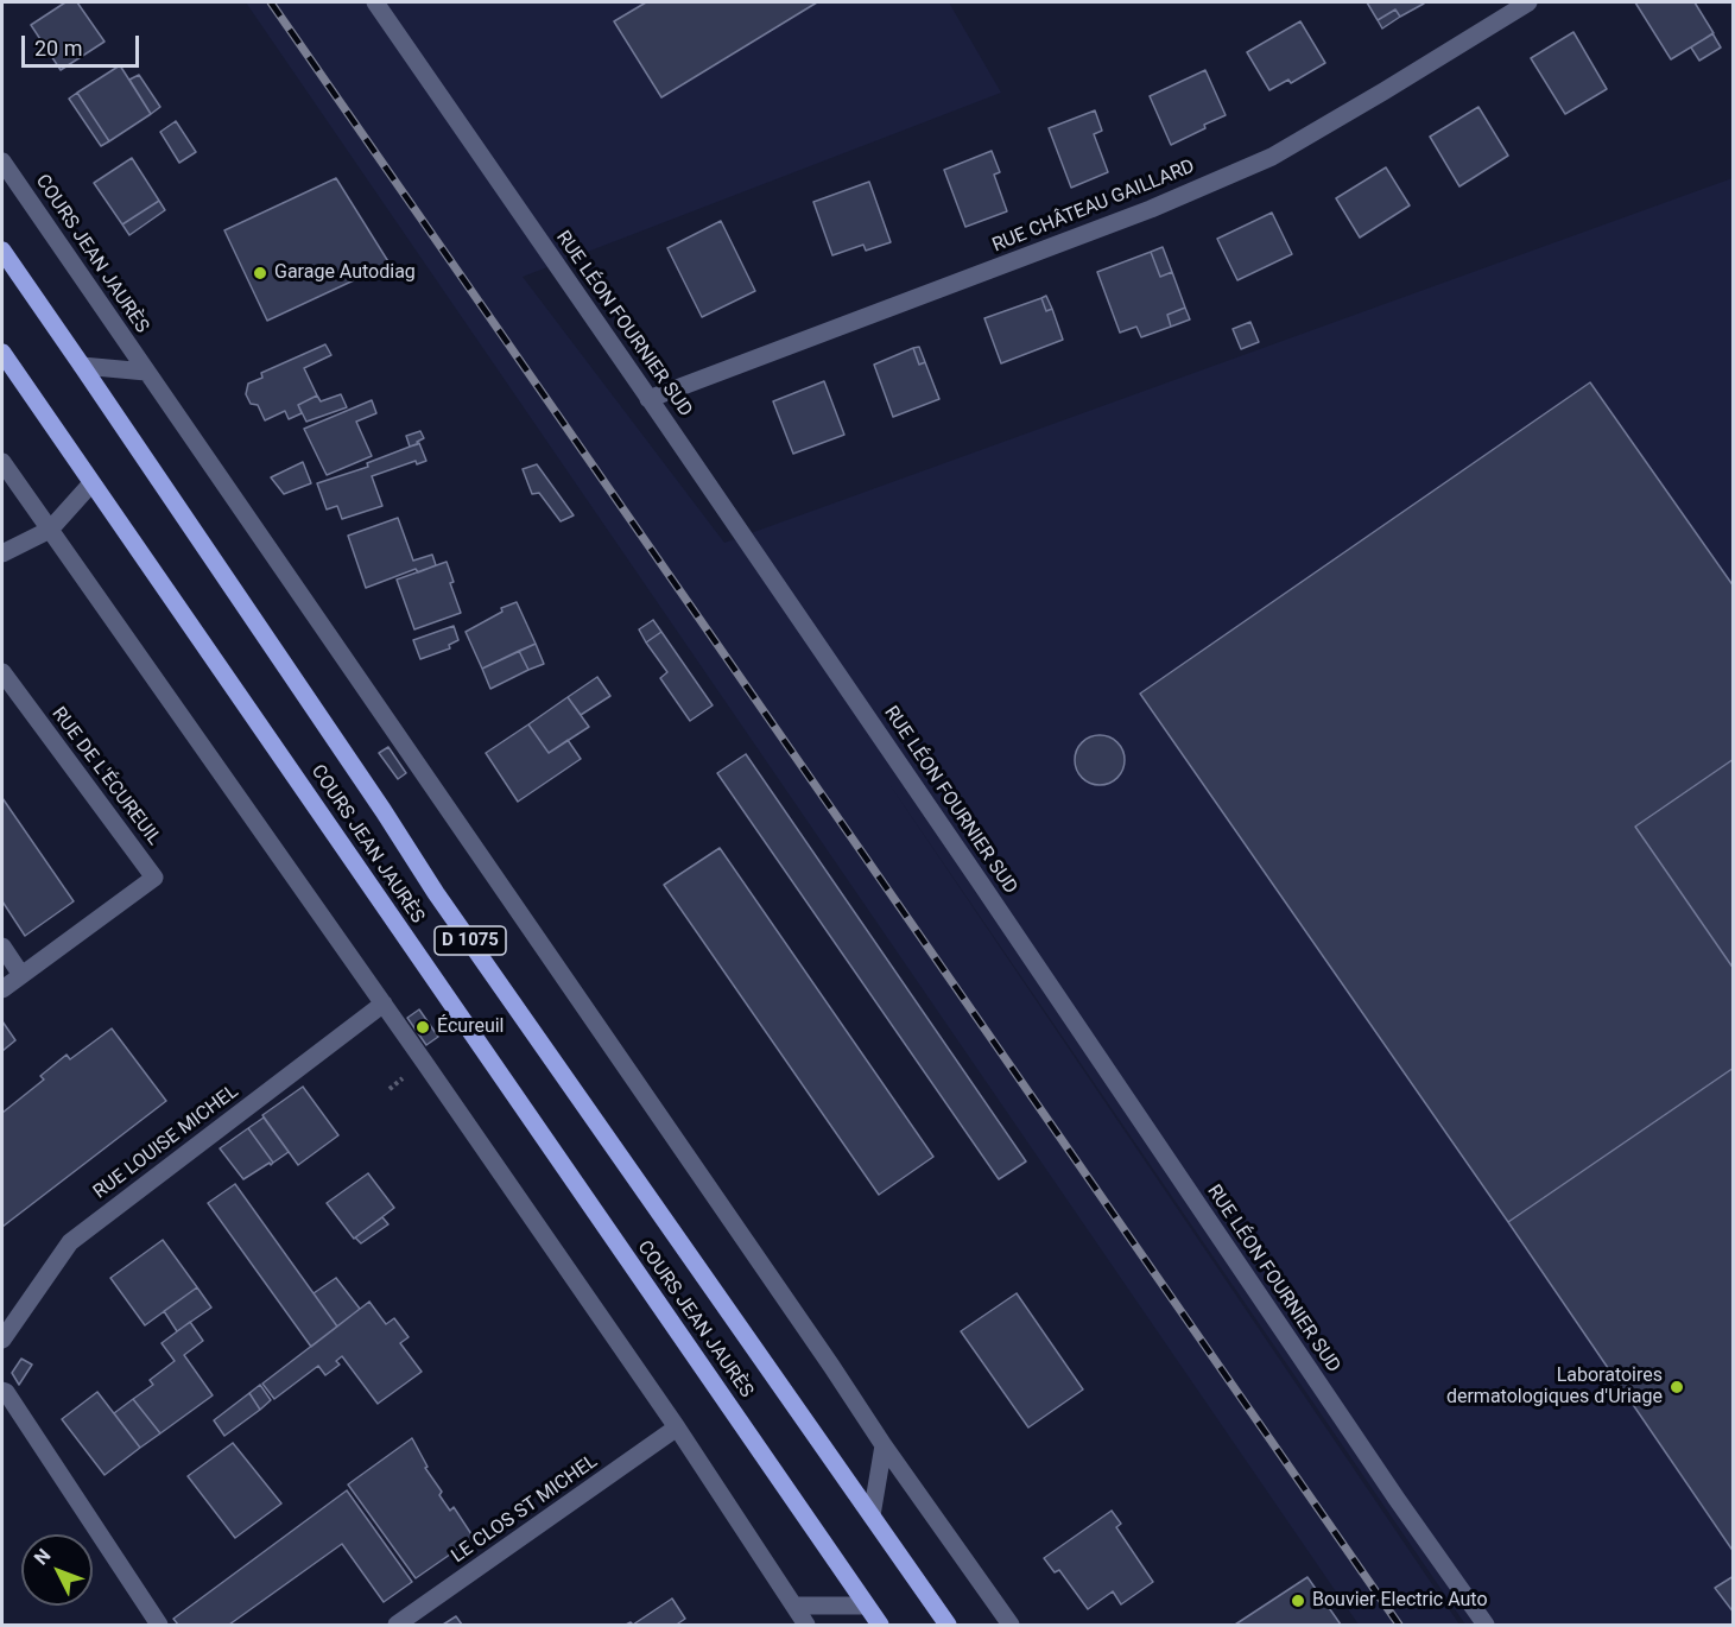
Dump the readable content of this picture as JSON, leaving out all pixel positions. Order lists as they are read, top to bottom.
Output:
{
  "streets": {
    "main road": ["COURS JEAN JAURÈS", "D 1075"],
    "street": [
      "RUE CHÂTEAU GAILLARD",
      "RUE LÉON FOURNIER SUD",
      "RUE DE L'ÉCUREUIL",
      "RUE LOUISE MICHEL",
      "LE CLOS ST MICHEL"
    ]
  },
  "crossings": [
    ["RUE CHÂTEAU GAILLARD", "RUE LÉON FOURNIER SUD"]
  ],
  "places": [
    "Garage Autodiag",
    "Écureuil",
    "Laboratoires dermatologiques d'Uriage",
    "Bouvier Electric Auto"
  ],
  "scale_bar": "20 m",
  "north": "top left"
}
